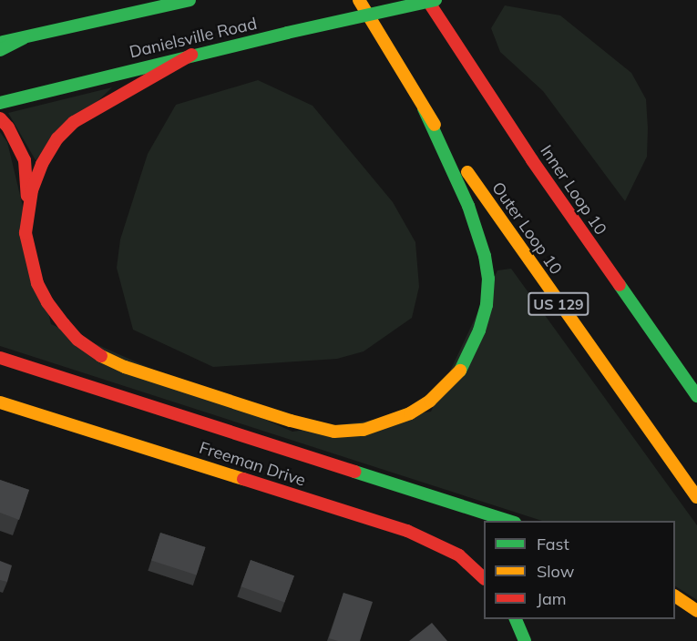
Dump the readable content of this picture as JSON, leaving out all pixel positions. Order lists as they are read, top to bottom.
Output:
{
  "streets": {
    "main road": [
      "Danielsville Road",
      "Inner Loop 10",
      "Outer Loop 10",
      "US 129",
      "Freeman Drive"
    ]
  },
  "legend": ["Fast", "Slow", "Jam"]
}
